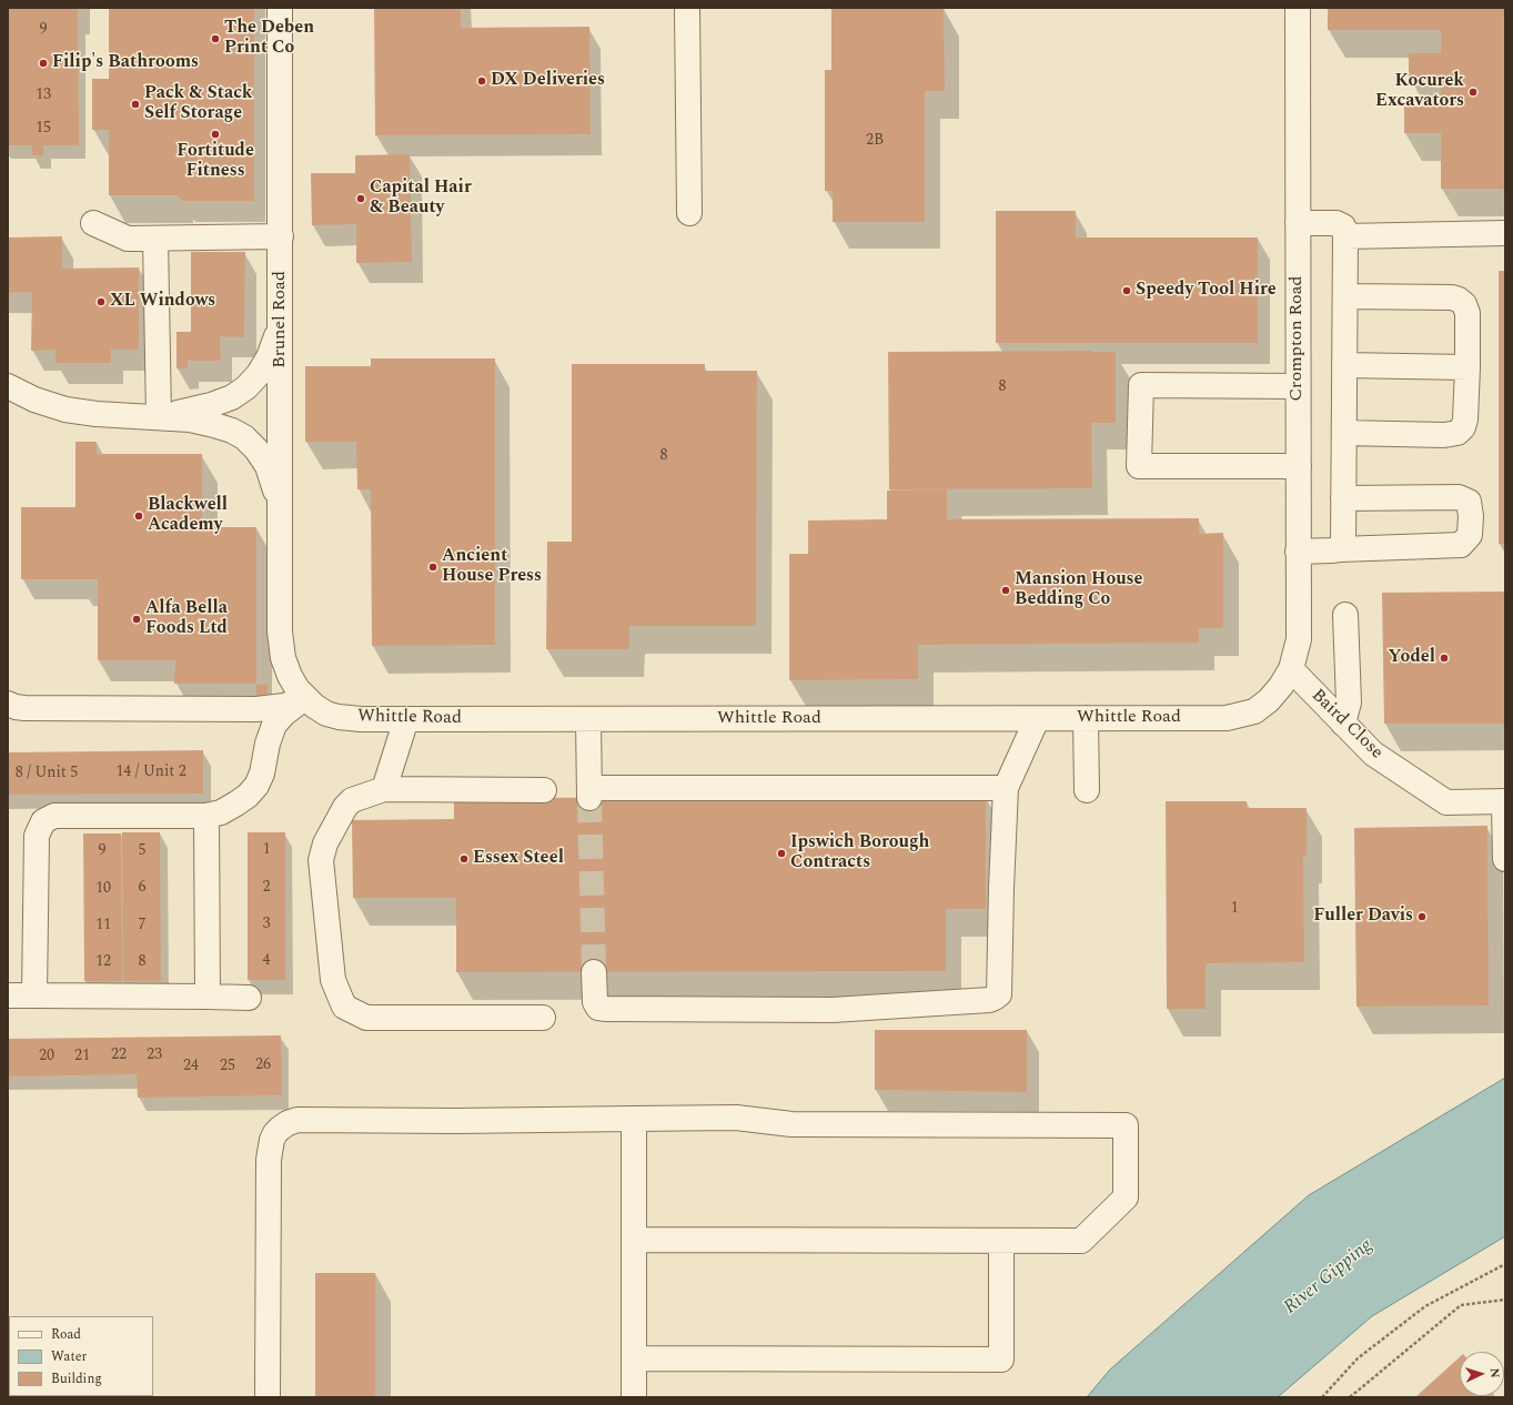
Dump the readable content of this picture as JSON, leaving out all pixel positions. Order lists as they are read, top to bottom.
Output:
{
  "streets": {
    "street": [
      "Brunel Road",
      "Crompton Road",
      "Whittle Road",
      "Baird Close"
    ]
  },
  "crossings": [
    ["Brunel Road", "Whittle Road"],
    ["Crompton Road", "Whittle Road"],
    ["Crompton Road", "Baird Close"],
    ["Whittle Road", "Baird Close"]
  ],
  "water": ["River Gipping"],
  "places": [
    "The Deben Print Co",
    "Filip's Bathrooms",
    "DX Deliveries",
    "Kocurek Excavators",
    "Pack & Stack Self Storage",
    "Fortitude Fitness",
    "Capital Hair & Beauty",
    "Speedy Tool Hire",
    "XL Windows",
    "Blackwell Academy",
    "Ancient House Press",
    "Mansion House Bedding Co",
    "Alfa Bella Foods Ltd",
    "Yodel",
    "Ipswich Borough Contracts",
    "Essex Steel",
    "Fuller Davis"
  ],
  "house_numbers": [
    "9",
    "13",
    "15",
    "2B",
    "8",
    "8",
    "14 / Unit 2",
    "8 / Unit 5",
    "1",
    "9",
    "5",
    "6",
    "2",
    "10",
    "1",
    "3",
    "11",
    "7",
    "4",
    "12",
    "8",
    "22",
    "23",
    "20",
    "21",
    "26",
    "24",
    "25"
  ],
  "legend": ["Road", "Water", "Building"],
  "north": "right"
}
